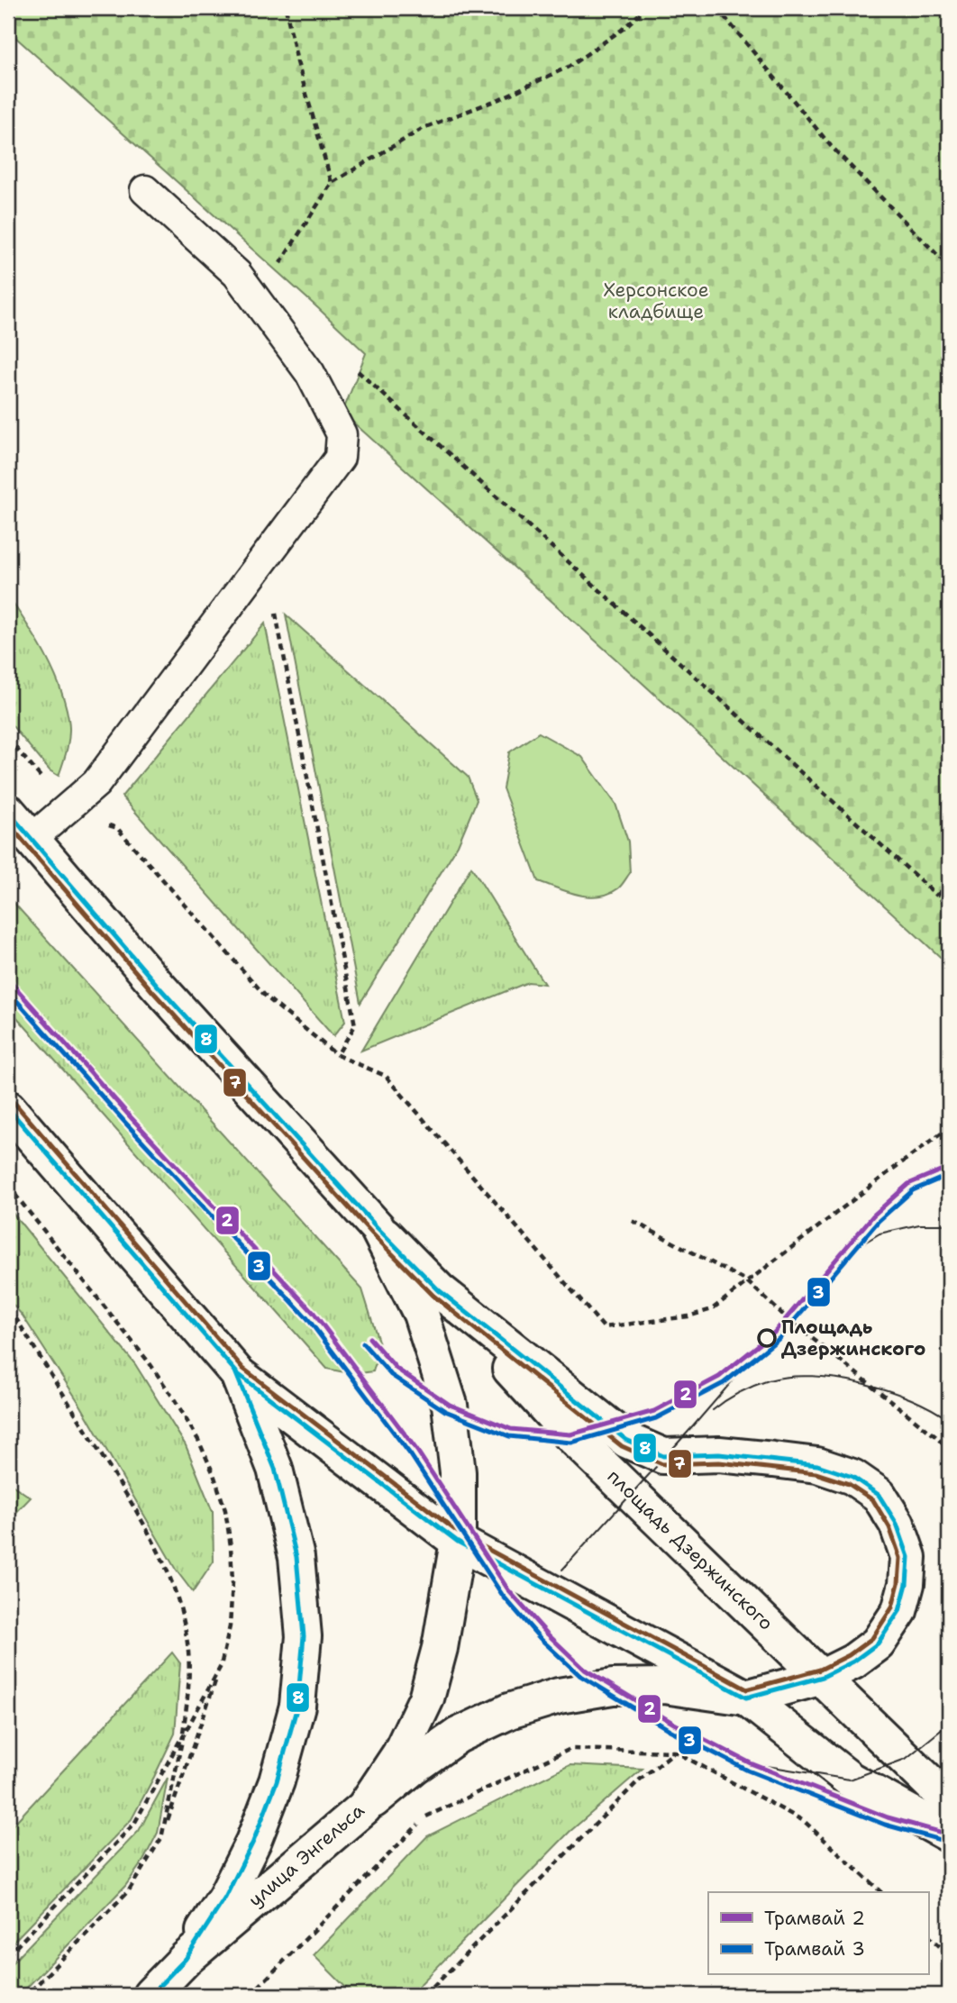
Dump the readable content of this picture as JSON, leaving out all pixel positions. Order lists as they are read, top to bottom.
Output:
{
  "streets": {
    "street": ["площадь Дзержинского", "улица Энгельса"]
  },
  "parks": ["Херсонское кладбище"],
  "places": ["Площадь Дзержинского"],
  "lines": [
    "transit line 8",
    "transit line 7",
    "tram line 2",
    "tram line 3"
  ],
  "legend": ["Трамвай 2", "Трамвай 3"]
}
